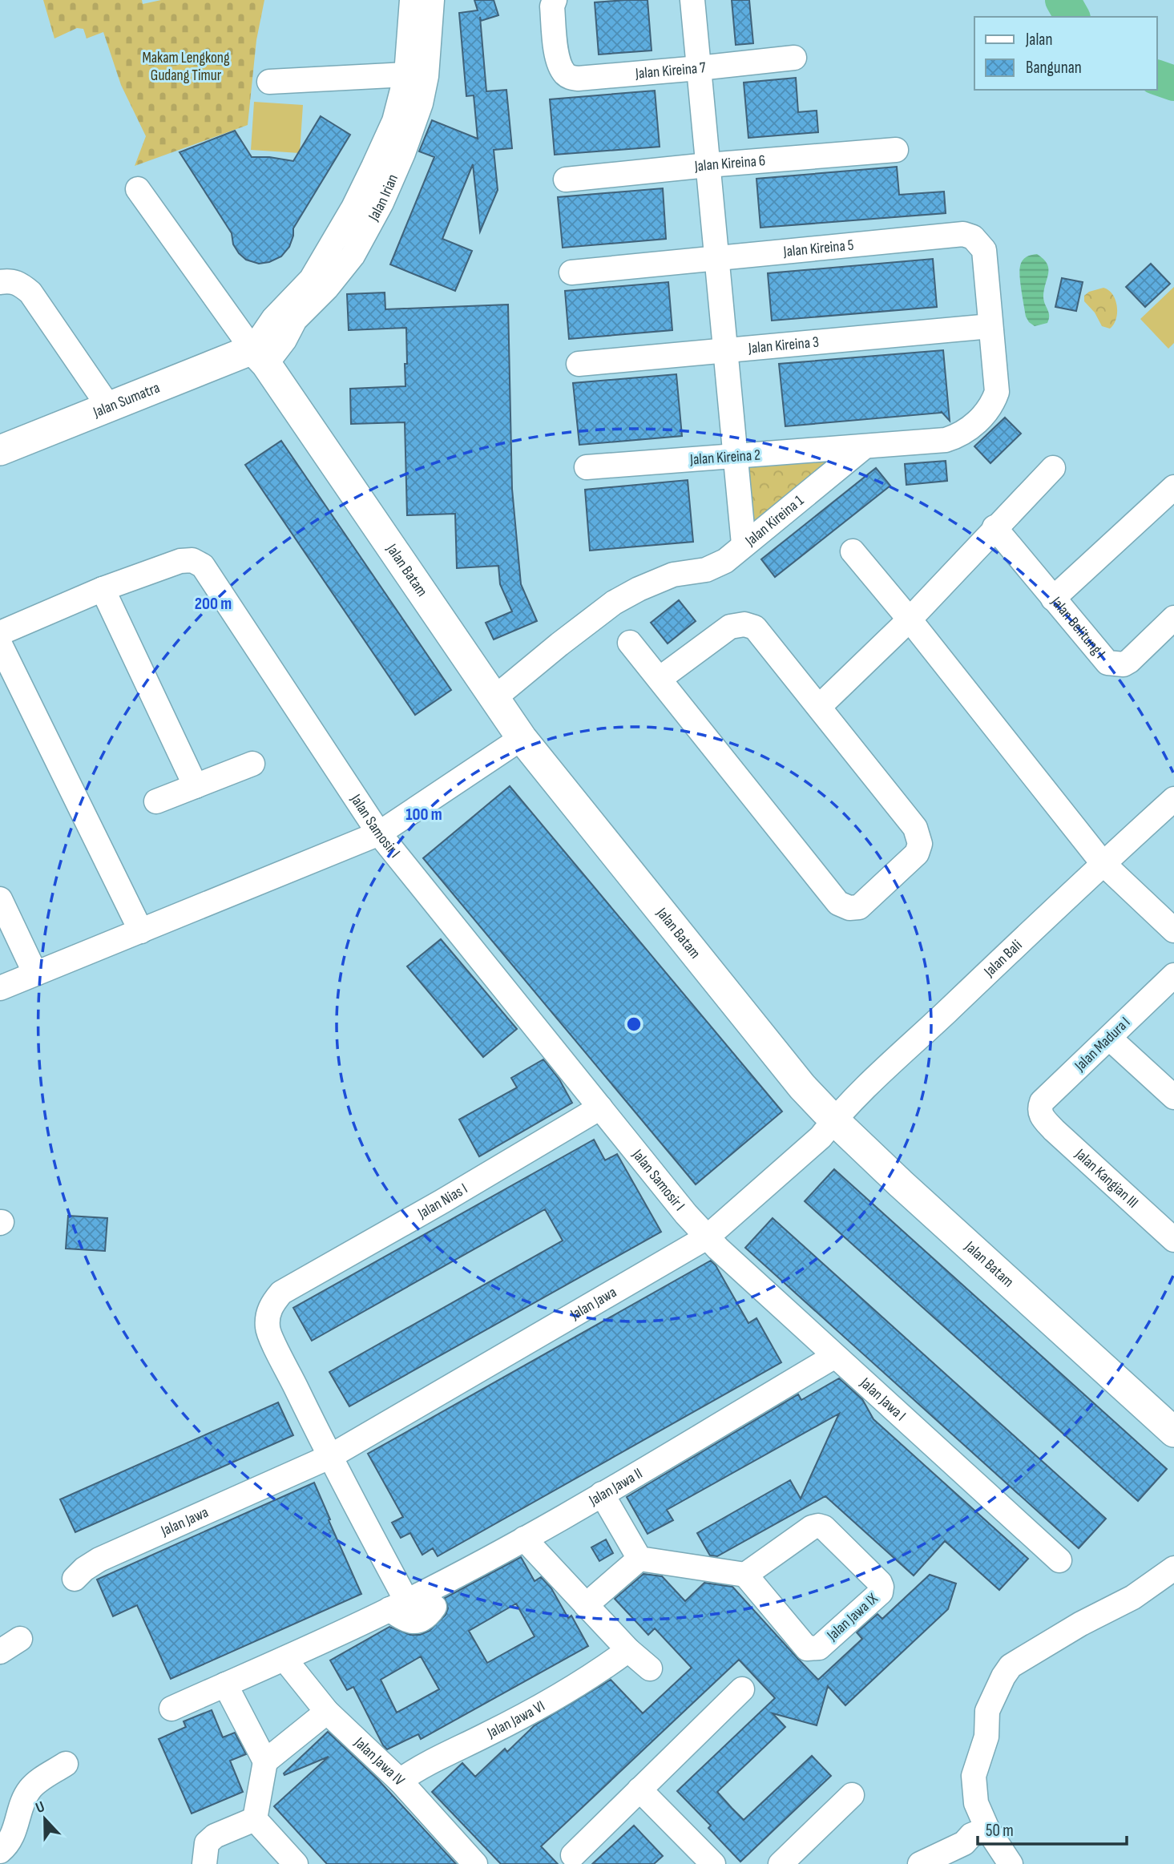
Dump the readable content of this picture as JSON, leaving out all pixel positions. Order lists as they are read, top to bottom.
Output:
{
  "streets": {
    "street": [
      "Jalan Kireina 7",
      "Jalan Kireina 6",
      "Jalan Irian",
      "Jalan Kireina 5",
      "Jalan Kireina 3",
      "Jalan Sumatra",
      "Jalan Kireina 2",
      "Jalan Kireina 1",
      "Jalan Batam",
      "Jalan Belitung I",
      "Jalan Samosir I",
      "Jalan Bali",
      "Jalan Madura I",
      "Jalan Kangian III",
      "Jalan Nias I",
      "Jalan Jawa",
      "Jalan Jawa I",
      "Jalan Jawa II",
      "Jalan Jawa IX",
      "Jalan Jawa VI",
      "Jalan Jawa IV"
    ]
  },
  "crossings": [
    ["Jalan Irian", "Jalan Sumatra"],
    ["Jalan Irian", "Jalan Batam"],
    ["Jalan Kireina 5", "Jalan Kireina 3"],
    ["Jalan Sumatra", "Jalan Batam"],
    ["Jalan Kireina 2", "Jalan Kireina 1"],
    ["Jalan Kireina 1", "Jalan Batam"],
    ["Jalan Batam", "Jalan Bali"],
    ["Jalan Batam", "Jalan Jawa"],
    ["Jalan Samosir I", "Jalan Nias I"],
    ["Jalan Samosir I", "Jalan Jawa"],
    ["Jalan Samosir I", "Jalan Jawa I"],
    ["Jalan Bali", "Jalan Jawa"],
    ["Jalan Madura I", "Jalan Kangian III"],
    ["Jalan Nias I", "Jalan Jawa"],
    ["Jalan Jawa", "Jalan Jawa I"],
    ["Jalan Jawa I", "Jalan Jawa II"],
    ["Jalan Jawa II", "Jalan Jawa IV"],
    ["Jalan Jawa VI", "Jalan Jawa IV"]
  ],
  "parks": ["Makam Lengkong Gudang Timur"],
  "legend": ["Jalan", "Bangunan"],
  "scale_bar": "50 m",
  "north": "top",
  "rings": ["200 m", "100 m"]
}
